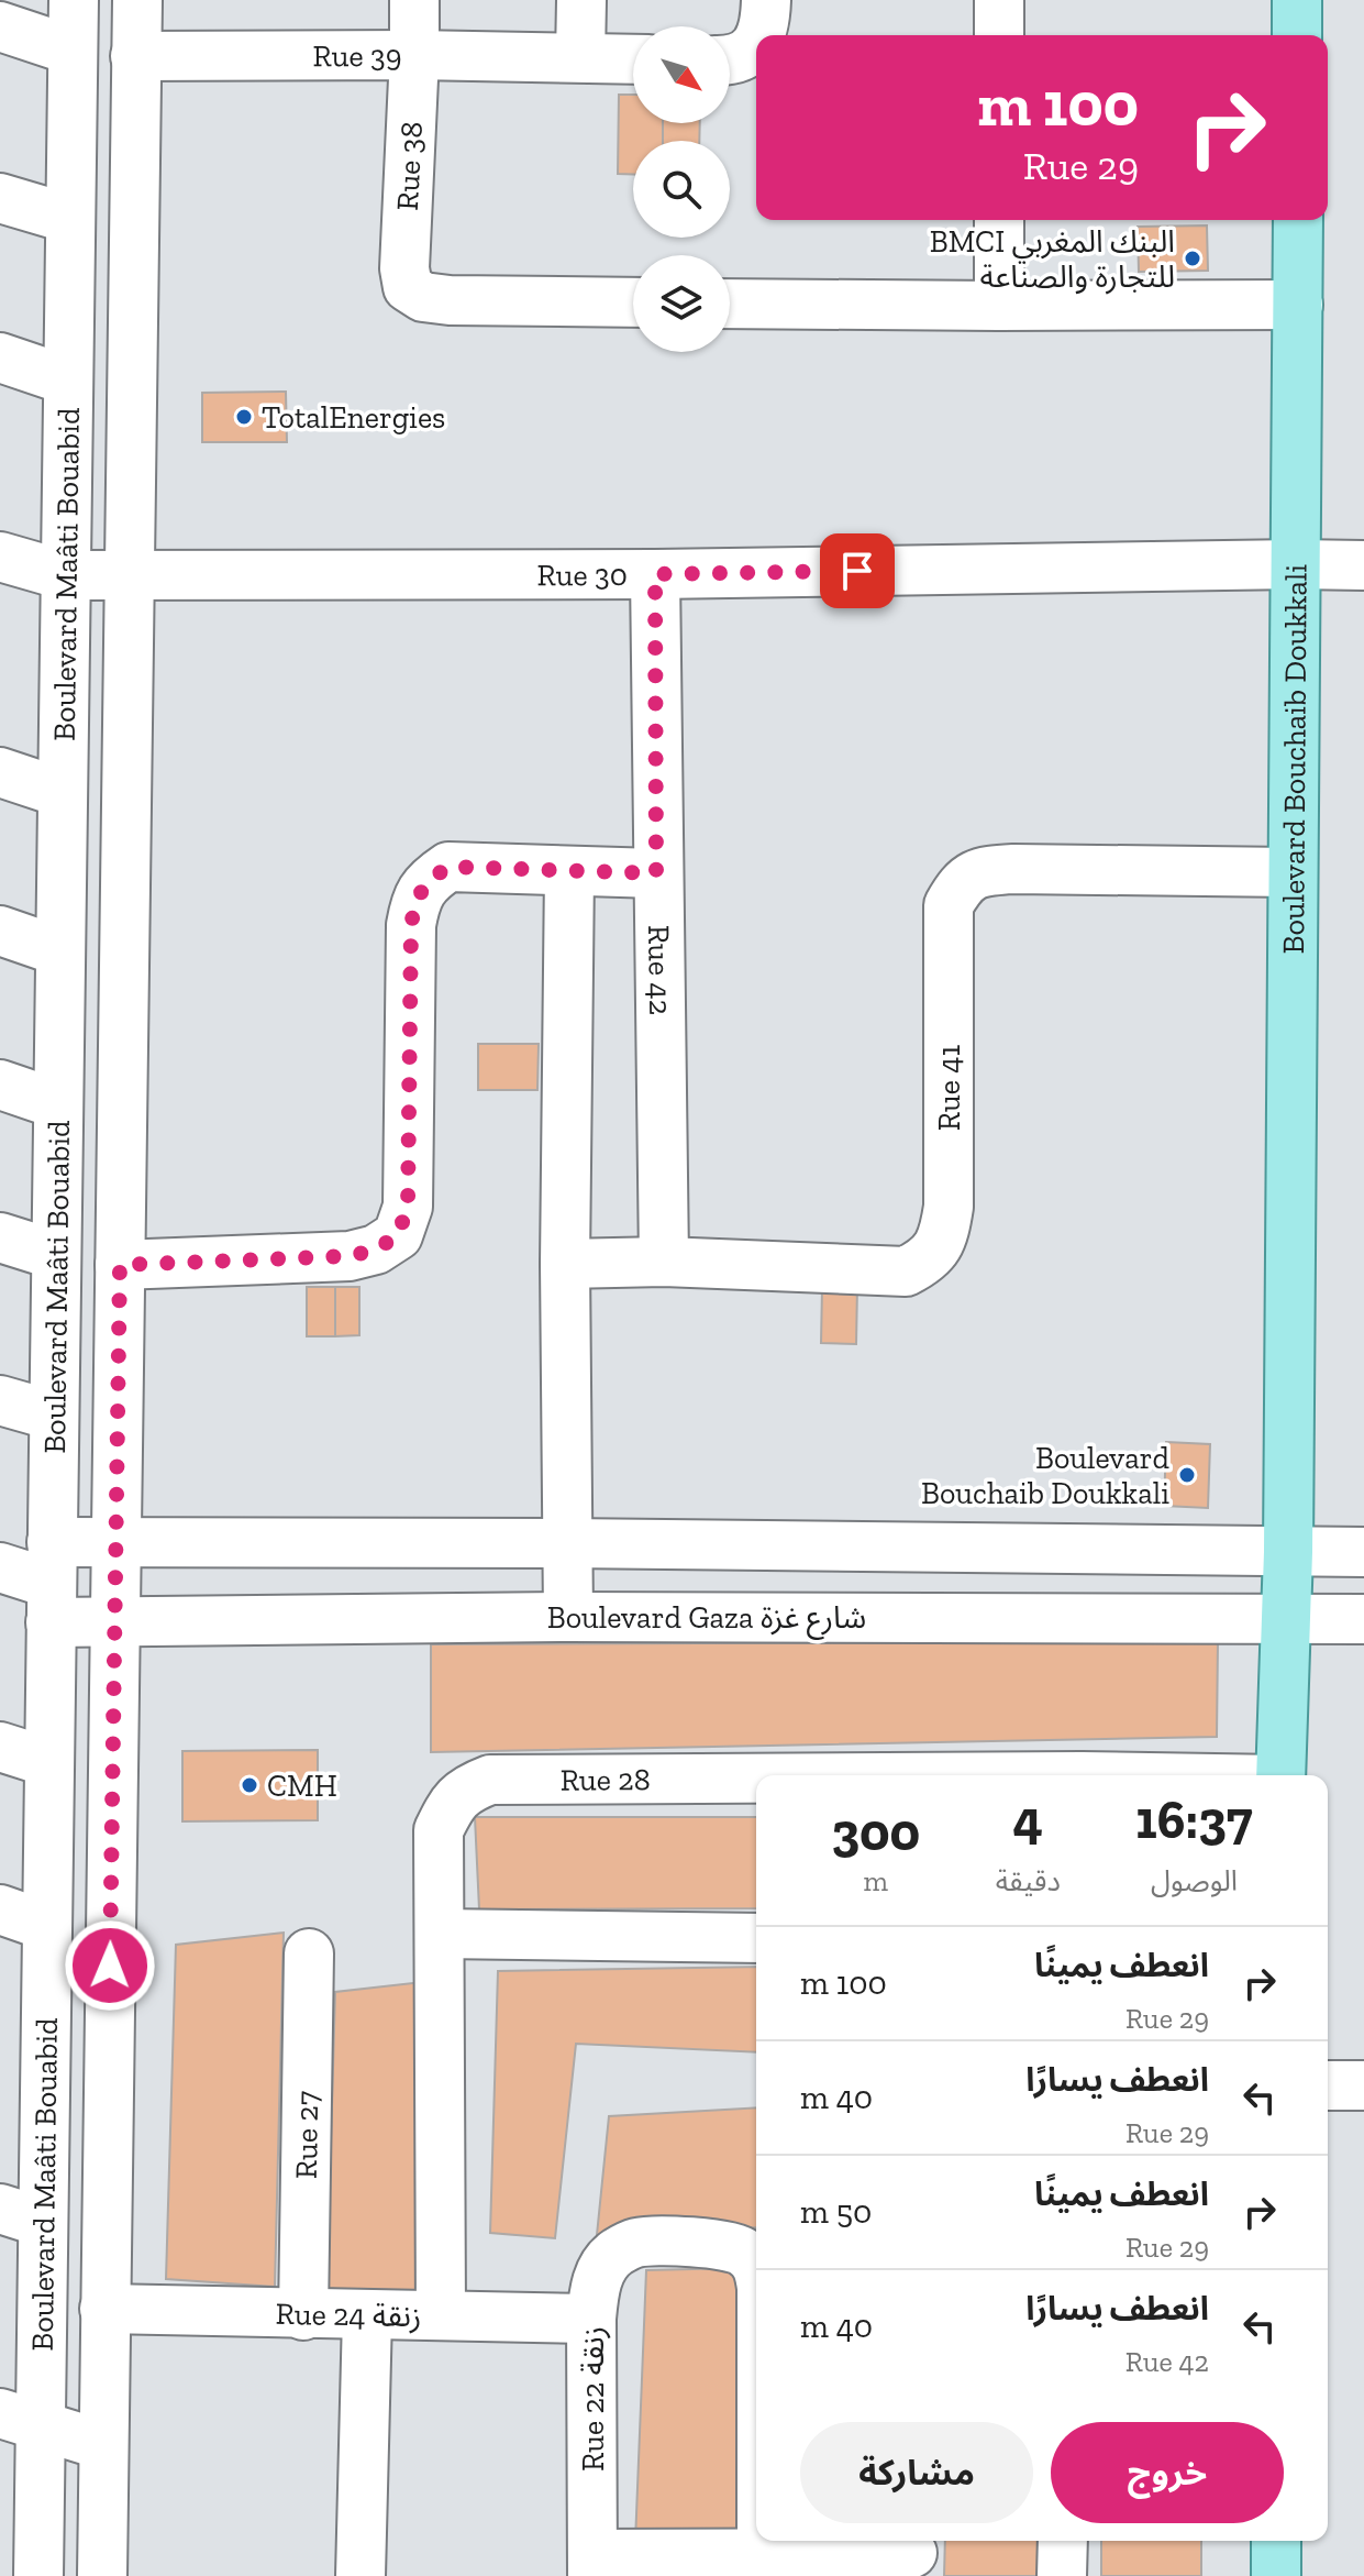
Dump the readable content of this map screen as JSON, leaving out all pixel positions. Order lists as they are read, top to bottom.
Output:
{
  "streets": {
    "main road": ["Boulevard Bouchaib Doukkali"],
    "street": [
      "Rue 39",
      "Rue 38",
      "Rue 30",
      "Boulevard Maâti Bouabid",
      "Rue 42",
      "Rue 41",
      "Boulevard Gaza شارع غزة",
      "Rue 28",
      "Rue 27",
      "Rue 24 زنقة",
      "Rue 22 زنقة"
    ]
  },
  "crossings": [
    ["Rue 39", "Rue 38"],
    ["Rue 39", "Boulevard Maâti Bouabid"],
    ["Rue 30", "Boulevard Maâti Bouabid"],
    ["Rue 30", "Boulevard Bouchaib Doukkali"],
    ["Rue 30", "Rue 42"],
    ["Boulevard Maâti Bouabid", "Boulevard Gaza شارع غزة"],
    ["Boulevard Maâti Bouabid", "Rue 24 زنقة"],
    ["Boulevard Bouchaib Doukkali", "Rue 41"],
    ["Boulevard Bouchaib Doukkali", "Boulevard Gaza شارع غزة"],
    ["Rue 42", "Rue 41"],
    ["Rue 28", "Rue 24 زنقة"],
    ["Rue 27", "Rue 24 زنقة"],
    ["Rue 24 زنقة", "Rue 22 زنقة"]
  ],
  "places": [
    "BMCI البنك المغربي للتجارة والصناعة",
    "TotalEnergies",
    "Boulevard Bouchaib Doukkali",
    "CMH"
  ],
  "north": "bottom right",
  "page": {
    "turn": ["100 m", "Rue 29"],
    "eta": [
      "16:37",
      "الوصول",
      "4",
      "دقيقة",
      "300",
      "m"
    ],
    "list": [
      {
        "name": "انعطف يمينًا",
        "note": "Rue 29",
        "value": "100 m"
      },
      {
        "name": "انعطف يسارًا",
        "note": "Rue 29",
        "value": "40 m"
      },
      {
        "name": "انعطف يمينًا",
        "note": "Rue 29",
        "value": "50 m"
      },
      {
        "name": "انعطف يسارًا",
        "note": "Rue 42",
        "value": "40 m"
      }
    ],
    "buttons": ["خروج", "مشاركة"]
  }
}
